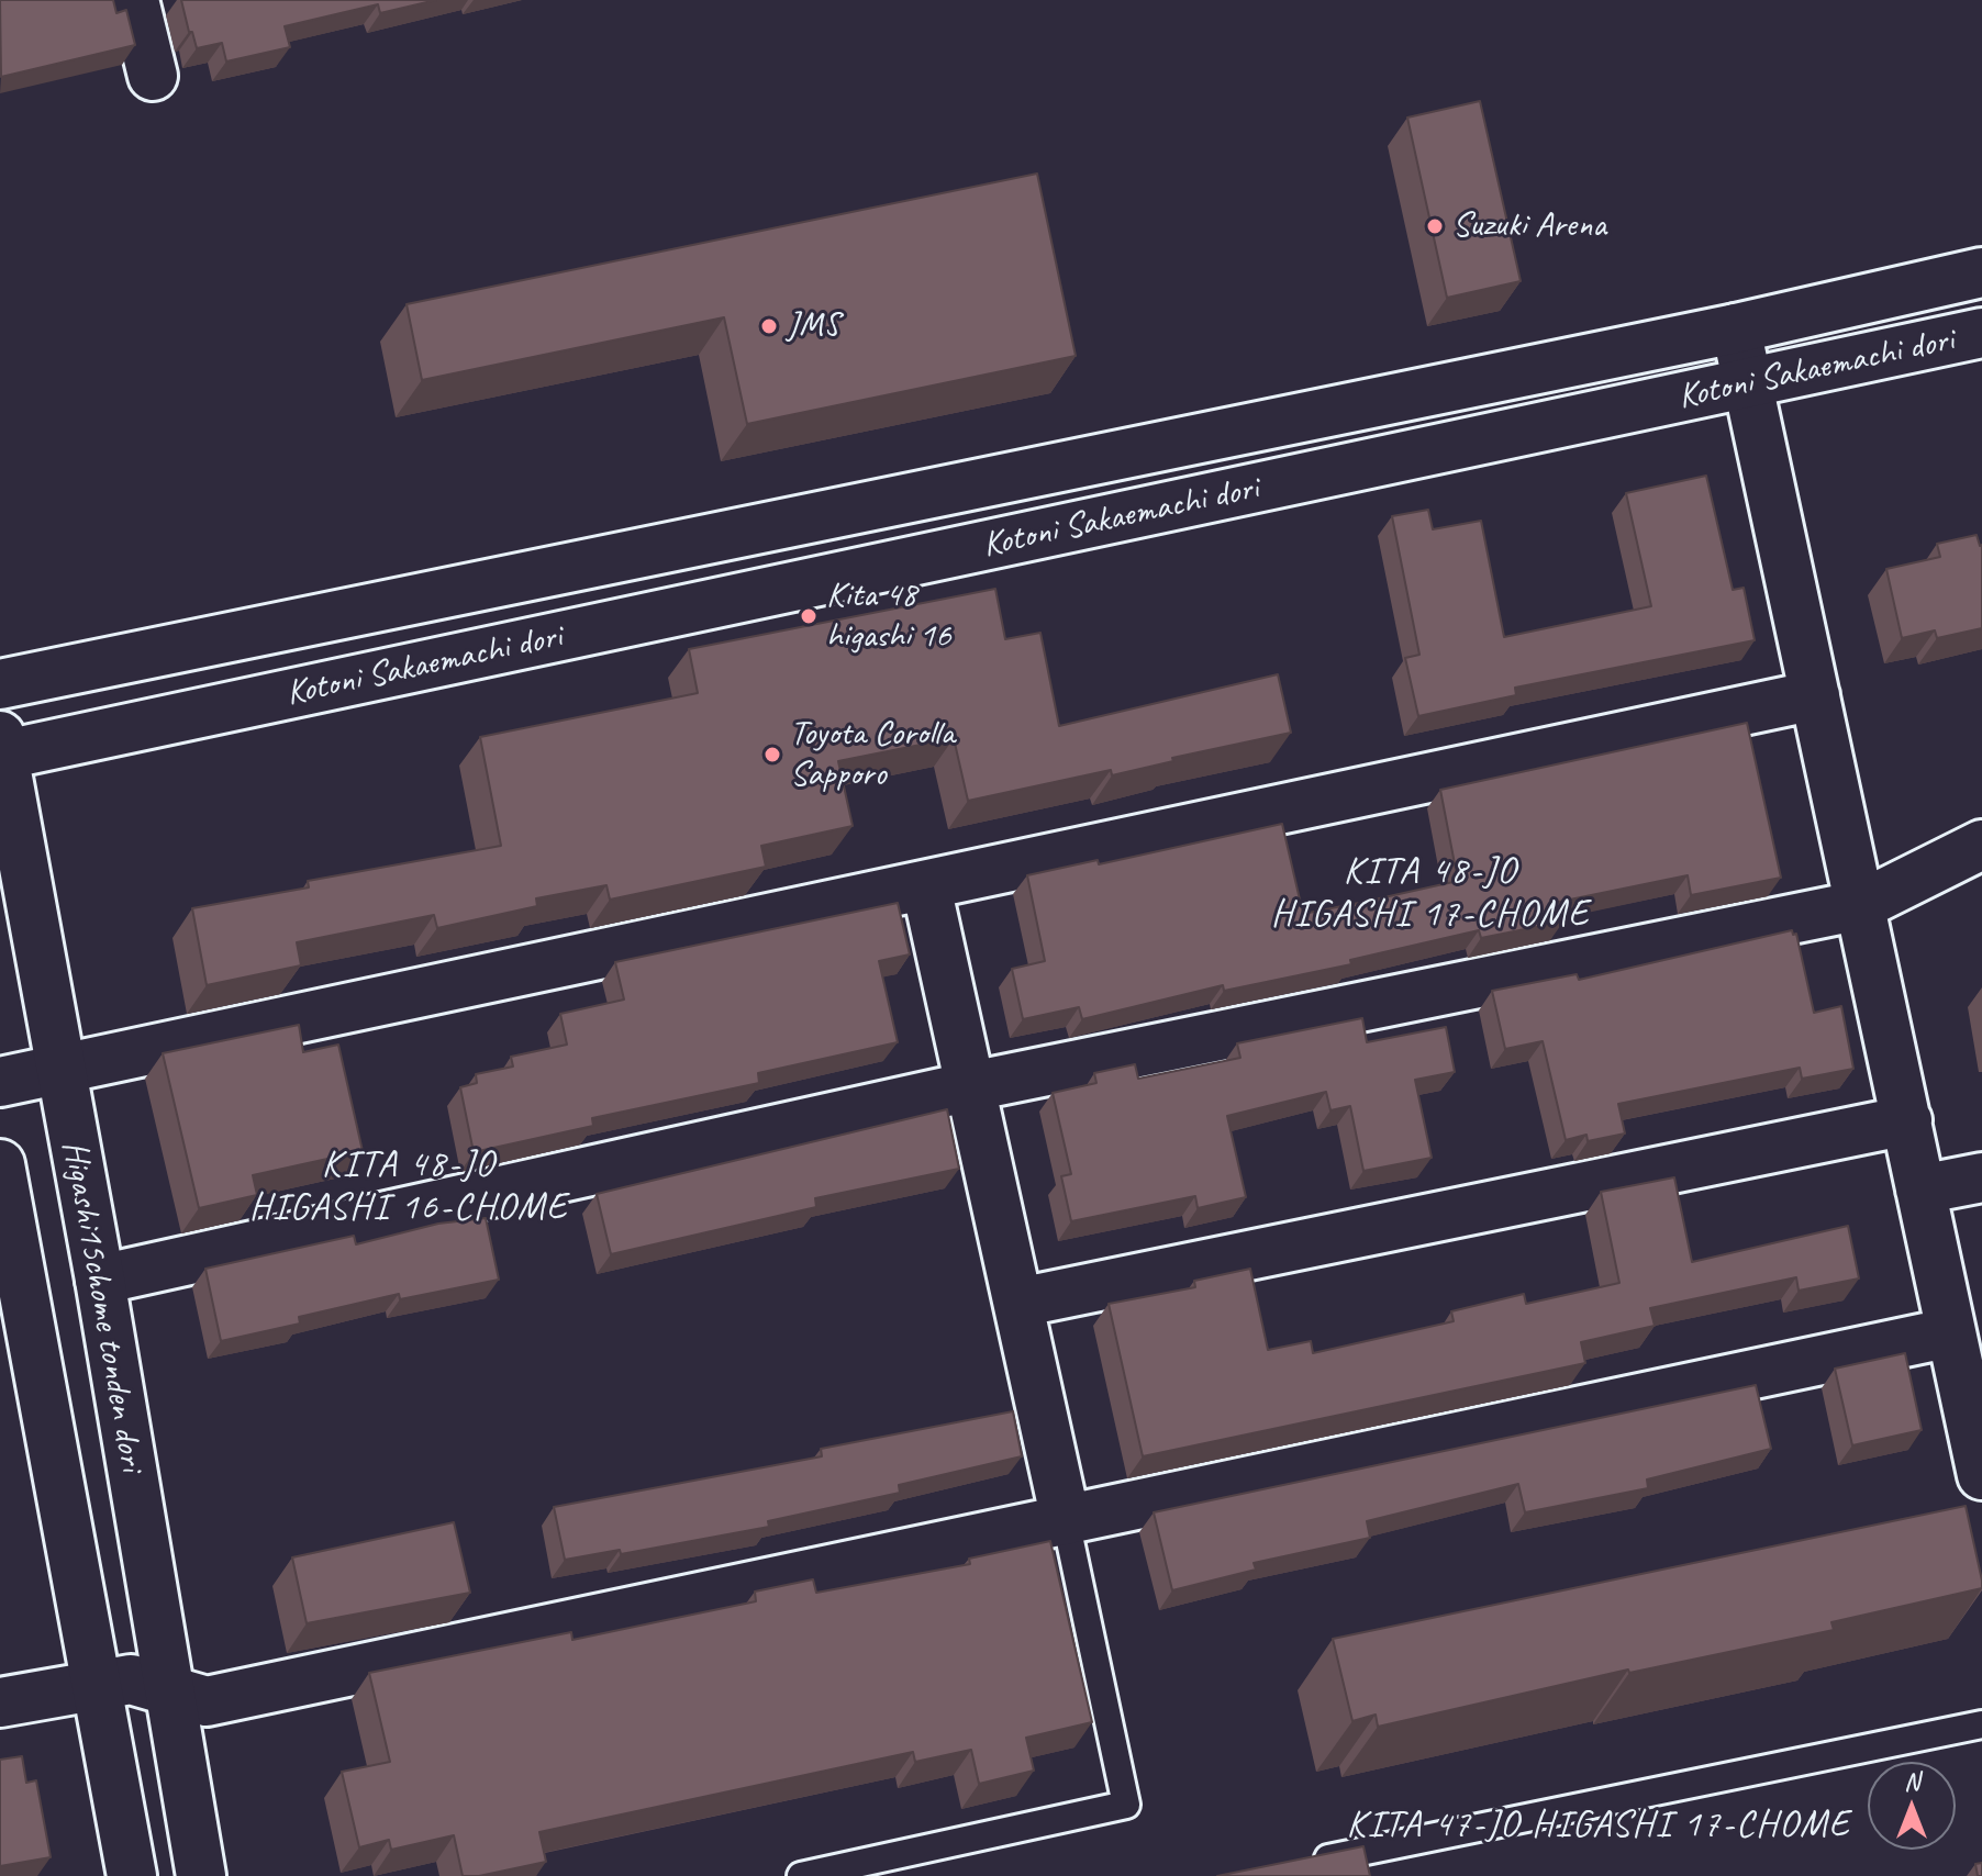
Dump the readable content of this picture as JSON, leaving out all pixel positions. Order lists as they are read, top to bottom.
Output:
{
  "streets": {
    "street": ["Kotoni Sakaemachi dori", "Higashi15chome tonden dori"]
  },
  "crossings": [
    ["Kotoni Sakaemachi dori", "Higashi15chome tonden dori"]
  ],
  "districts": ["KITA 48-JO HIGASHI 17-CHOME", "KITA 48-JO HIGASHI 16-CHOME", "KITA 47-JO HIGASHI 17-CHOME"],
  "places": [
    "Suzuki Arena",
    "JMS",
    "Kita 48 higashi 16",
    "Toyota Corolla Sapporo"
  ],
  "north": "top"
}
